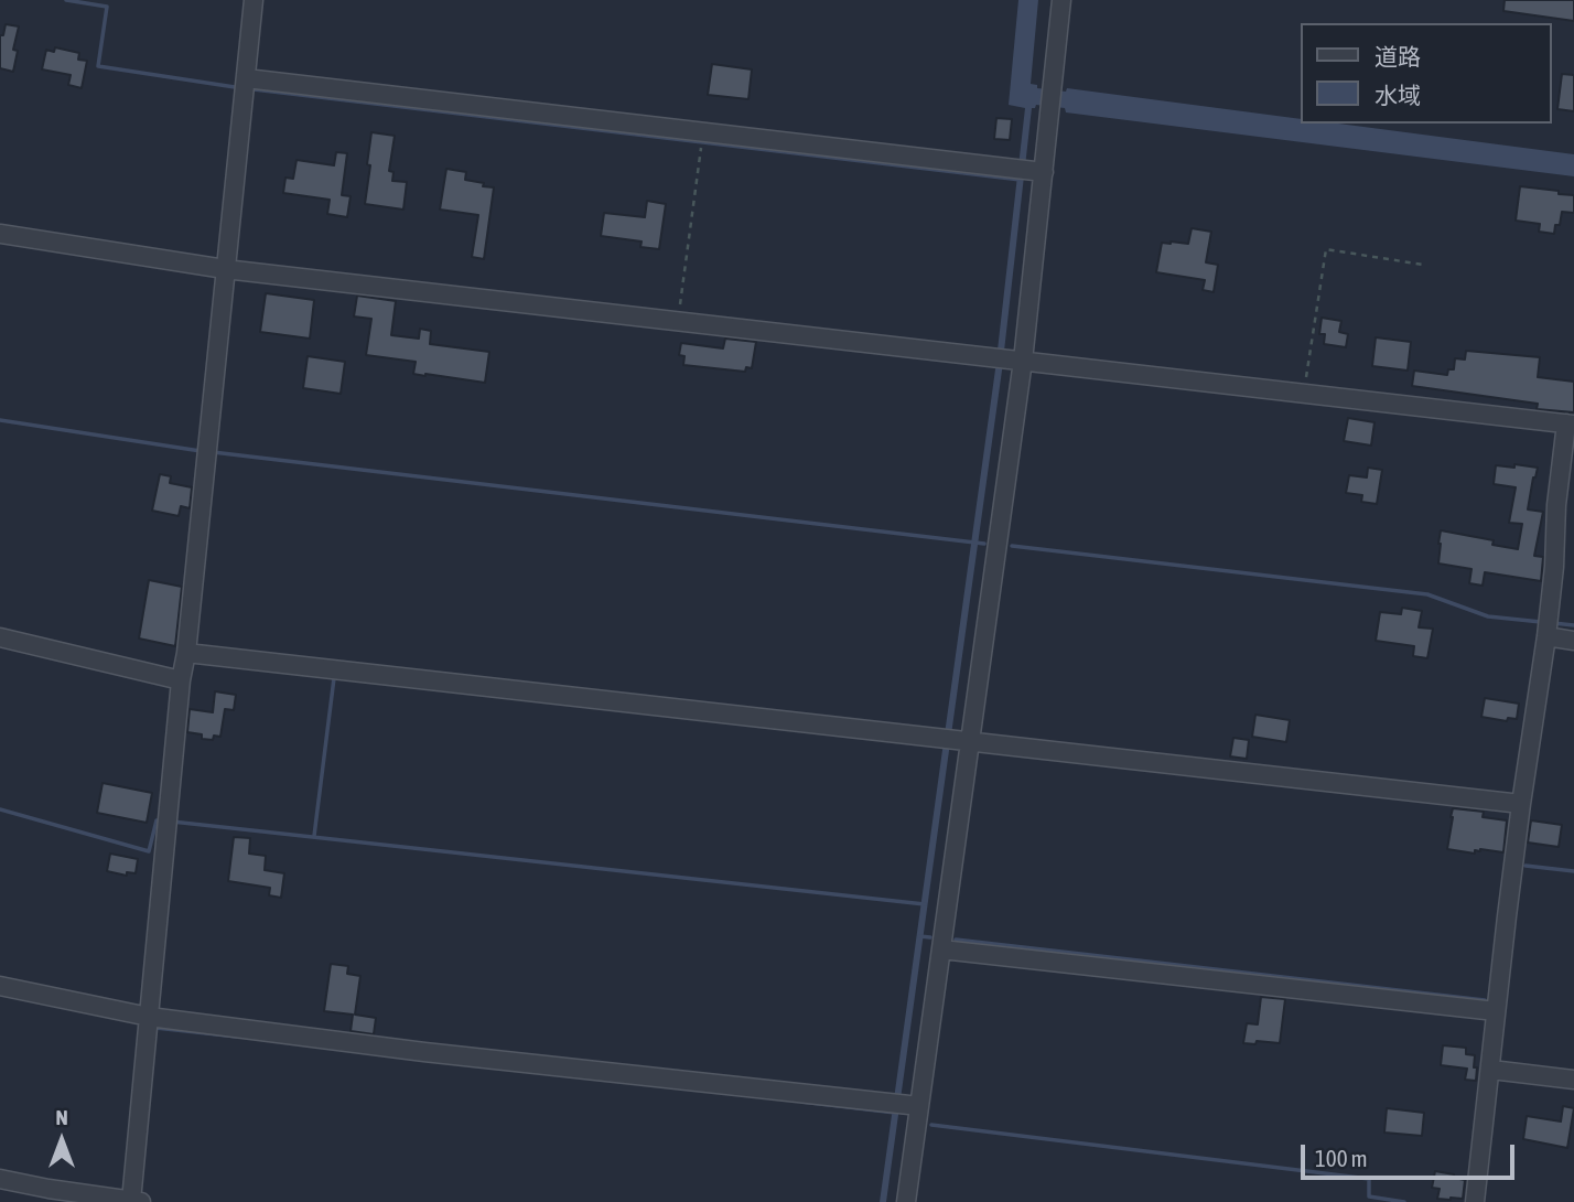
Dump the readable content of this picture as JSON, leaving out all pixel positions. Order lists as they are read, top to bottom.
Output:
{
  "legend": ["道路", "水域"],
  "scale_bar": "100 m",
  "north": "top"
}
